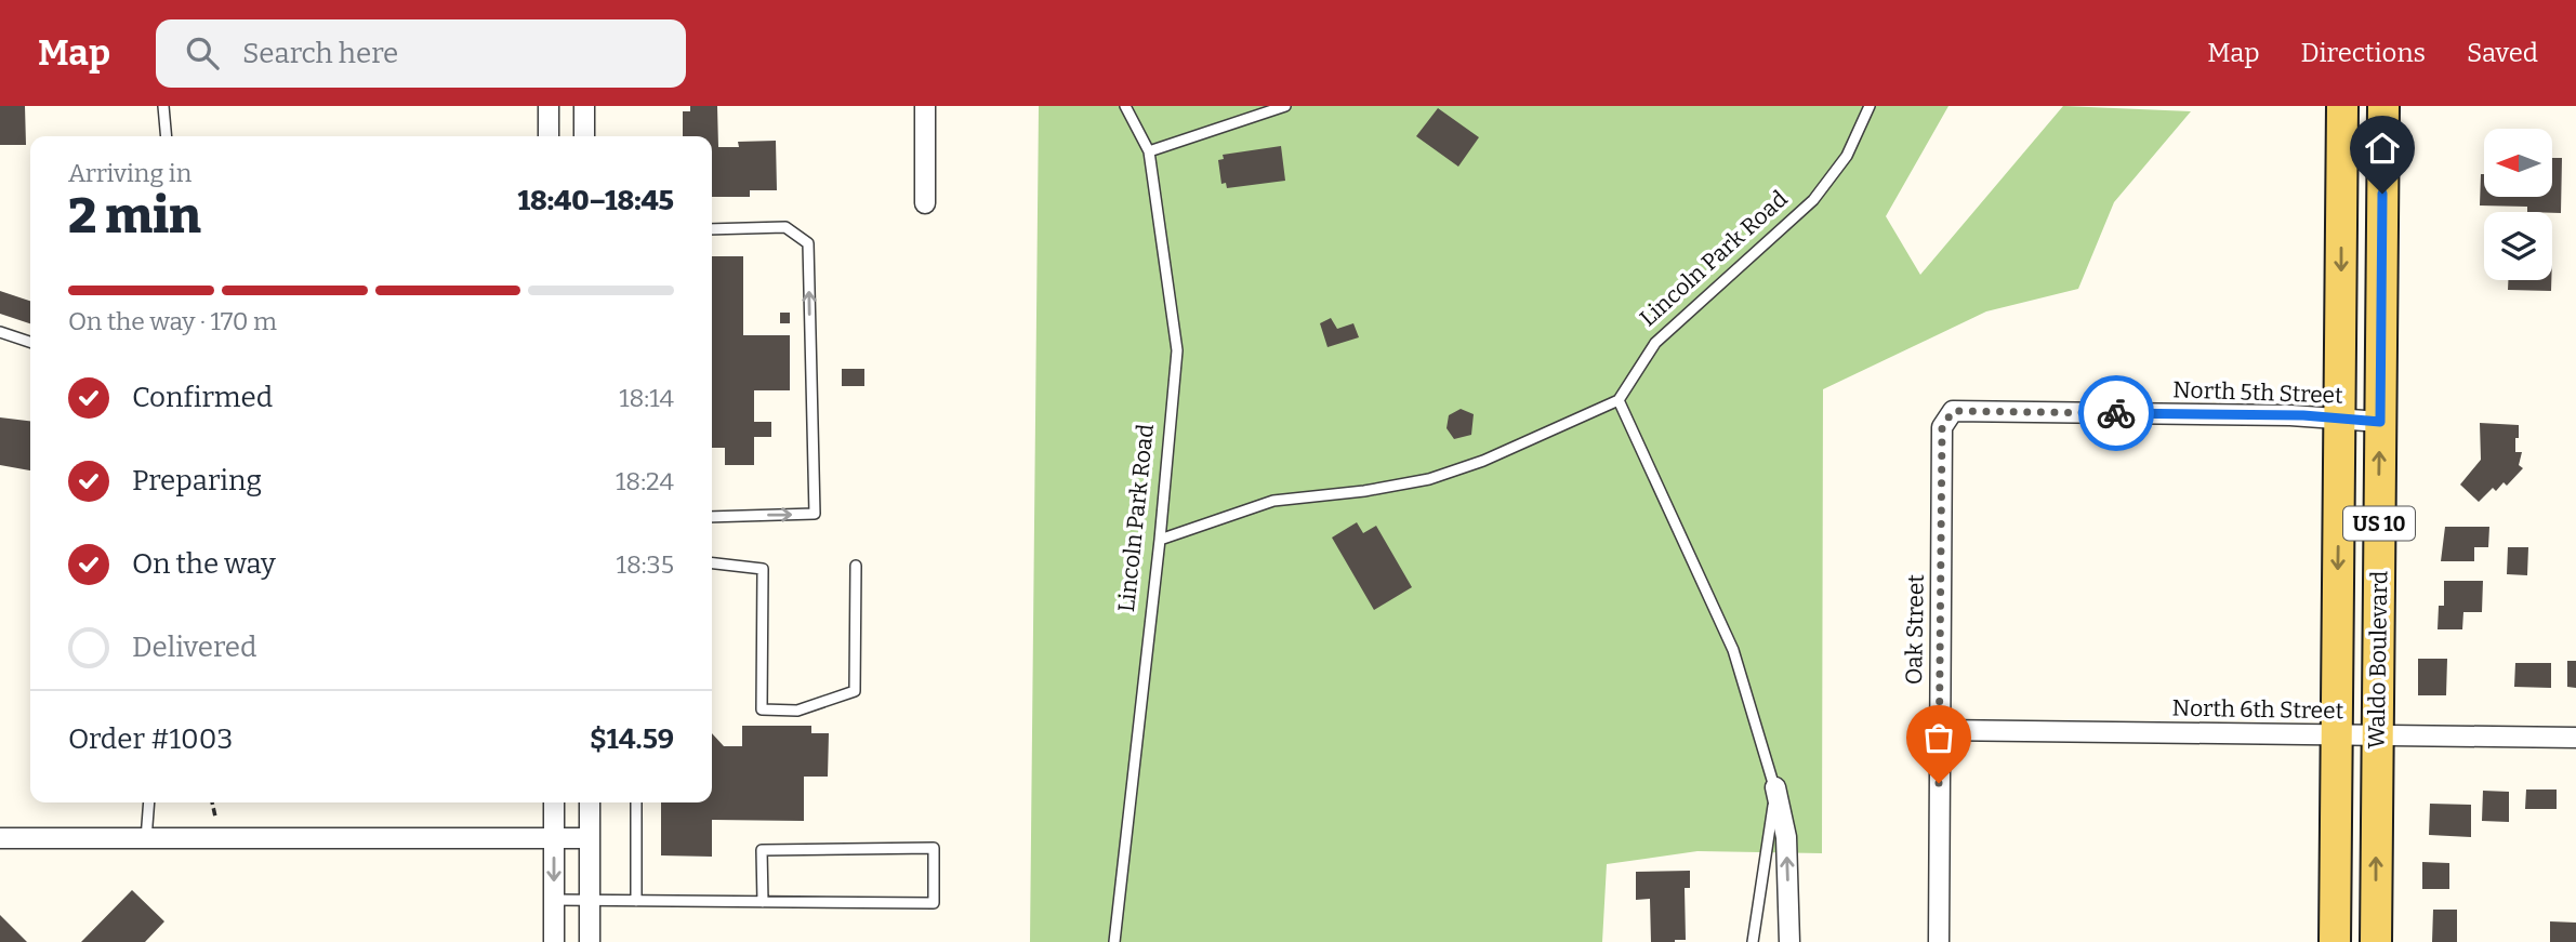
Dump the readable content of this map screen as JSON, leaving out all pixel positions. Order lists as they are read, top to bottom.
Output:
{
  "streets": {
    "main road": ["US 10", "Waldo Boulevard"],
    "street": ["North 5th Street", "Oak Street", "North 6th Street"],
    "lane": ["Lincoln Park Road"]
  },
  "crossings": [
    ["North 5th Street", "Oak Street"],
    ["North 5th Street", "Waldo Boulevard"],
    ["Oak Street", "North 6th Street"],
    ["Waldo Boulevard", "North 6th Street"]
  ],
  "north": "left",
  "page": {
    "header": "Map",
    "search": "Search here",
    "nav": ["Map", "Directions", "Saved"],
    "heading": ["2 min", "Arriving in", "18:40–18:45"],
    "panel": ["Order #1003", "$14.59"],
    "bar": "On the way · 170 m",
    "list": [
      ["Confirmed", "18:14"],
      ["Preparing", "18:24"],
      ["On the way", "18:35"],
      "Delivered"
    ]
  }
}
